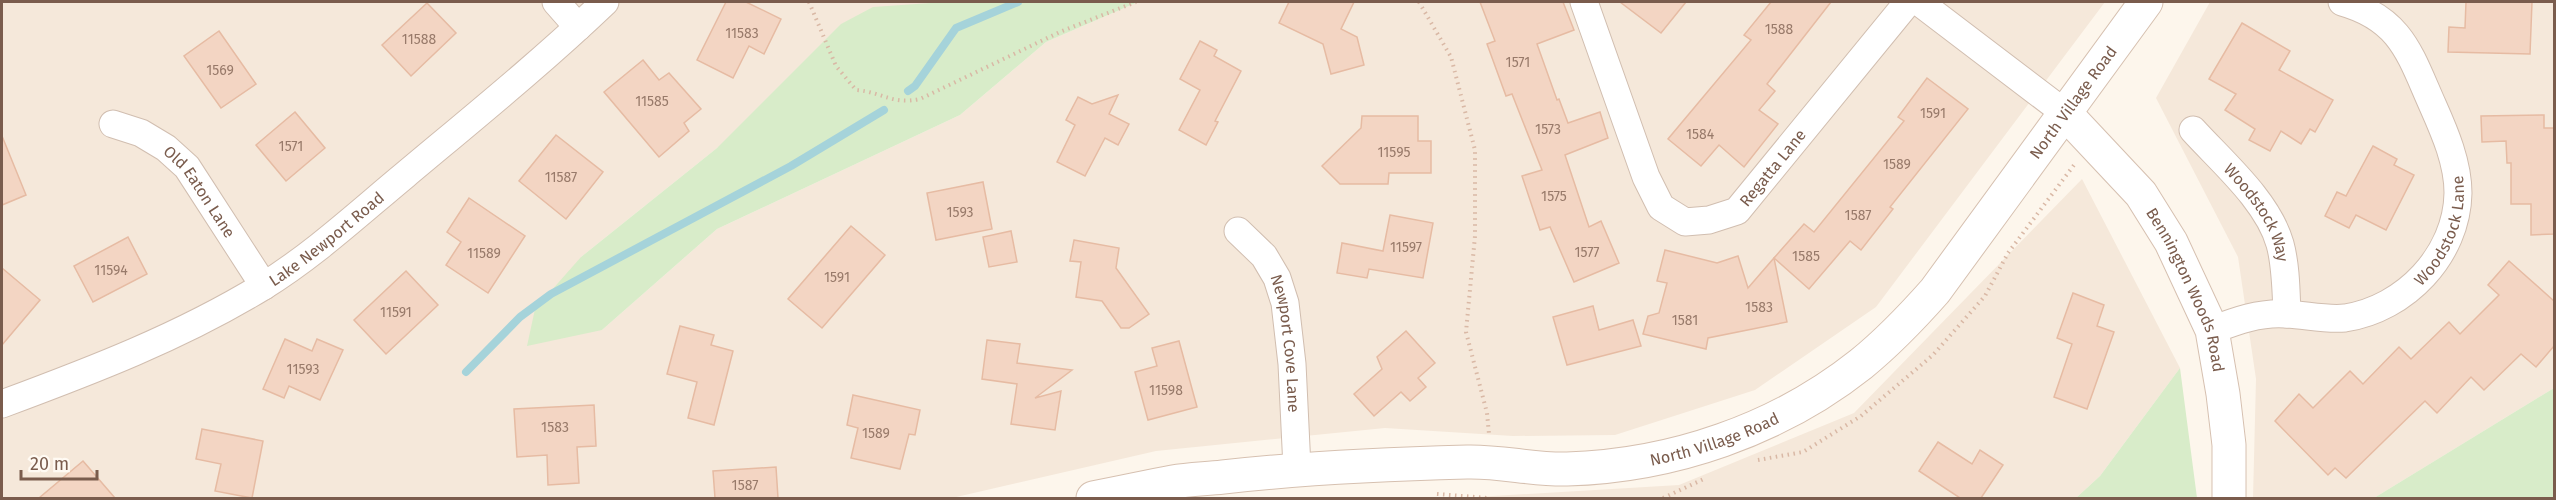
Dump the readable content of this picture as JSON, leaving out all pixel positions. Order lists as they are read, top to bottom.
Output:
{
  "streets": {
    "street": [
      "North Village Road",
      "Regatta Lane",
      "Old Eaton Lane",
      "Woodstock Way",
      "Woodstock Lane",
      "Lake Newport Road",
      "Bennington Woods Road",
      "Newport Cove Lane"
    ]
  },
  "crossings": [
    ["North Village Road", "Bennington Woods Road"],
    ["North Village Road", "Newport Cove Lane"],
    ["Old Eaton Lane", "Lake Newport Road"],
    ["Woodstock Way", "Woodstock Lane"],
    ["Woodstock Lane", "Bennington Woods Road"]
  ],
  "house_numbers": [
    "1588",
    "11583",
    "11588",
    "1571",
    "1569",
    "11585",
    "1591",
    "1573",
    "1584",
    "1571",
    "11595",
    "1589",
    "11587",
    "1575",
    "1593",
    "1587",
    "11597",
    "1577",
    "11589",
    "1585",
    "11594",
    "1591",
    "1583",
    "11591",
    "1581",
    "11593",
    "11598",
    "1583",
    "1589",
    "1587"
  ],
  "scale_bar": "20 m"
}
